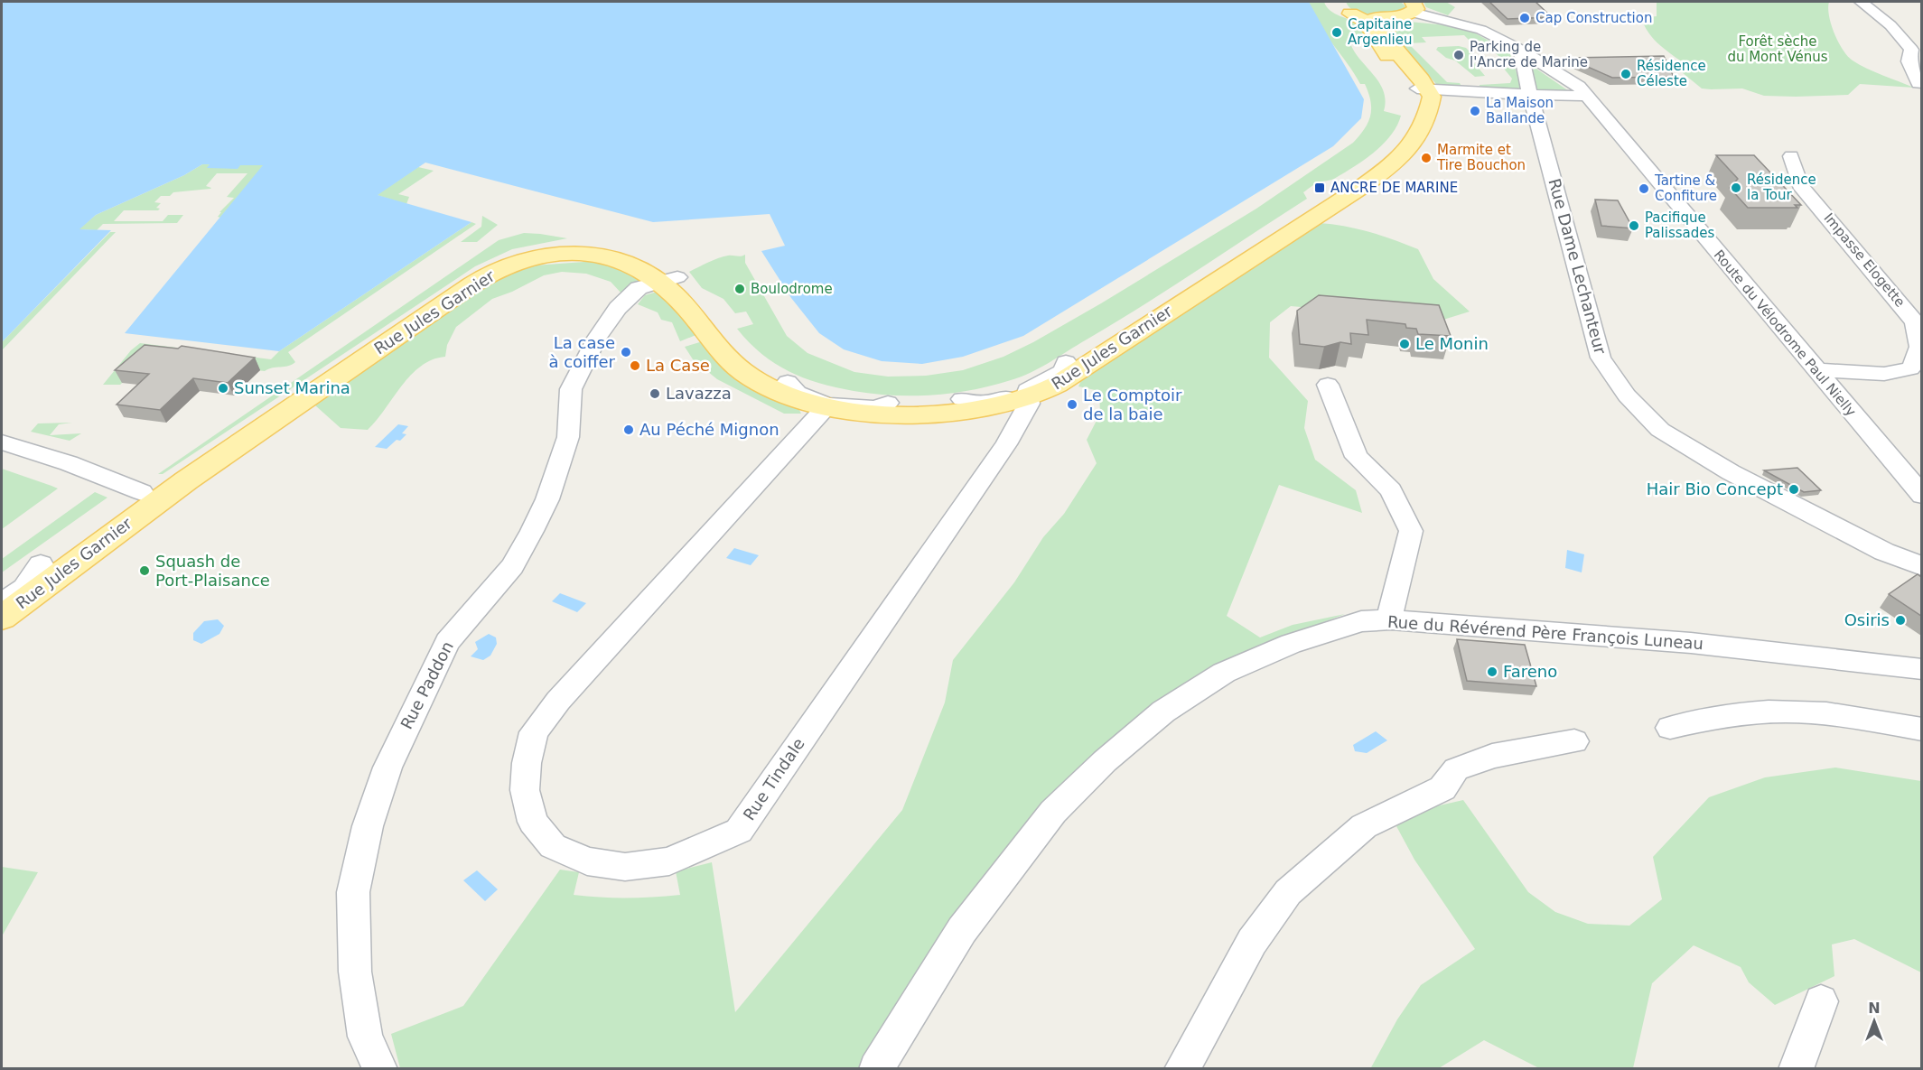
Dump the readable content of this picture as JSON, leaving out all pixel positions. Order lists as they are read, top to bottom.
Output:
{
  "streets": {
    "main road": ["Rue Jules Garnier"],
    "street": [
      "Impasse Elogette",
      "Rue Dame Lechanteur",
      "Route du Vélodrome Paul Nielly",
      "Rue du Révérend Père François Luneau",
      "Rue Paddon",
      "Rue Tindale"
    ]
  },
  "crossings": [
    ["Impasse Elogette", "Route du Vélodrome Paul Nielly"],
    ["Rue Dame Lechanteur", "Route du Vélodrome Paul Nielly"],
    ["Rue Jules Garnier", "Rue Paddon"],
    ["Rue Jules Garnier", "Rue Tindale"]
  ],
  "parks": ["Forêt sèche du Mont Vénus"],
  "places": {
    "other": [
      "Cap Construction",
      "Capitaine Argenlieu",
      "Parking de l'Ancre de Marine",
      "Résidence Céleste",
      "La Maison Ballande",
      "Marmite et Tire Bouchon",
      "Résidence la Tour",
      "Tartine & Confiture",
      "Pacifique Palissades",
      "Boulodrome",
      "Le Monin",
      "La case à coiffer",
      "La Case",
      "Sunset Marina",
      "Lavazza",
      "Le Comptoir de la baie",
      "Au Péché Mignon",
      "Hair Bio Concept",
      "Squash de Port-Plaisance",
      "Osiris",
      "Fareno"
    ],
    "transit": ["ANCRE DE MARINE"]
  },
  "north": "top"
}
